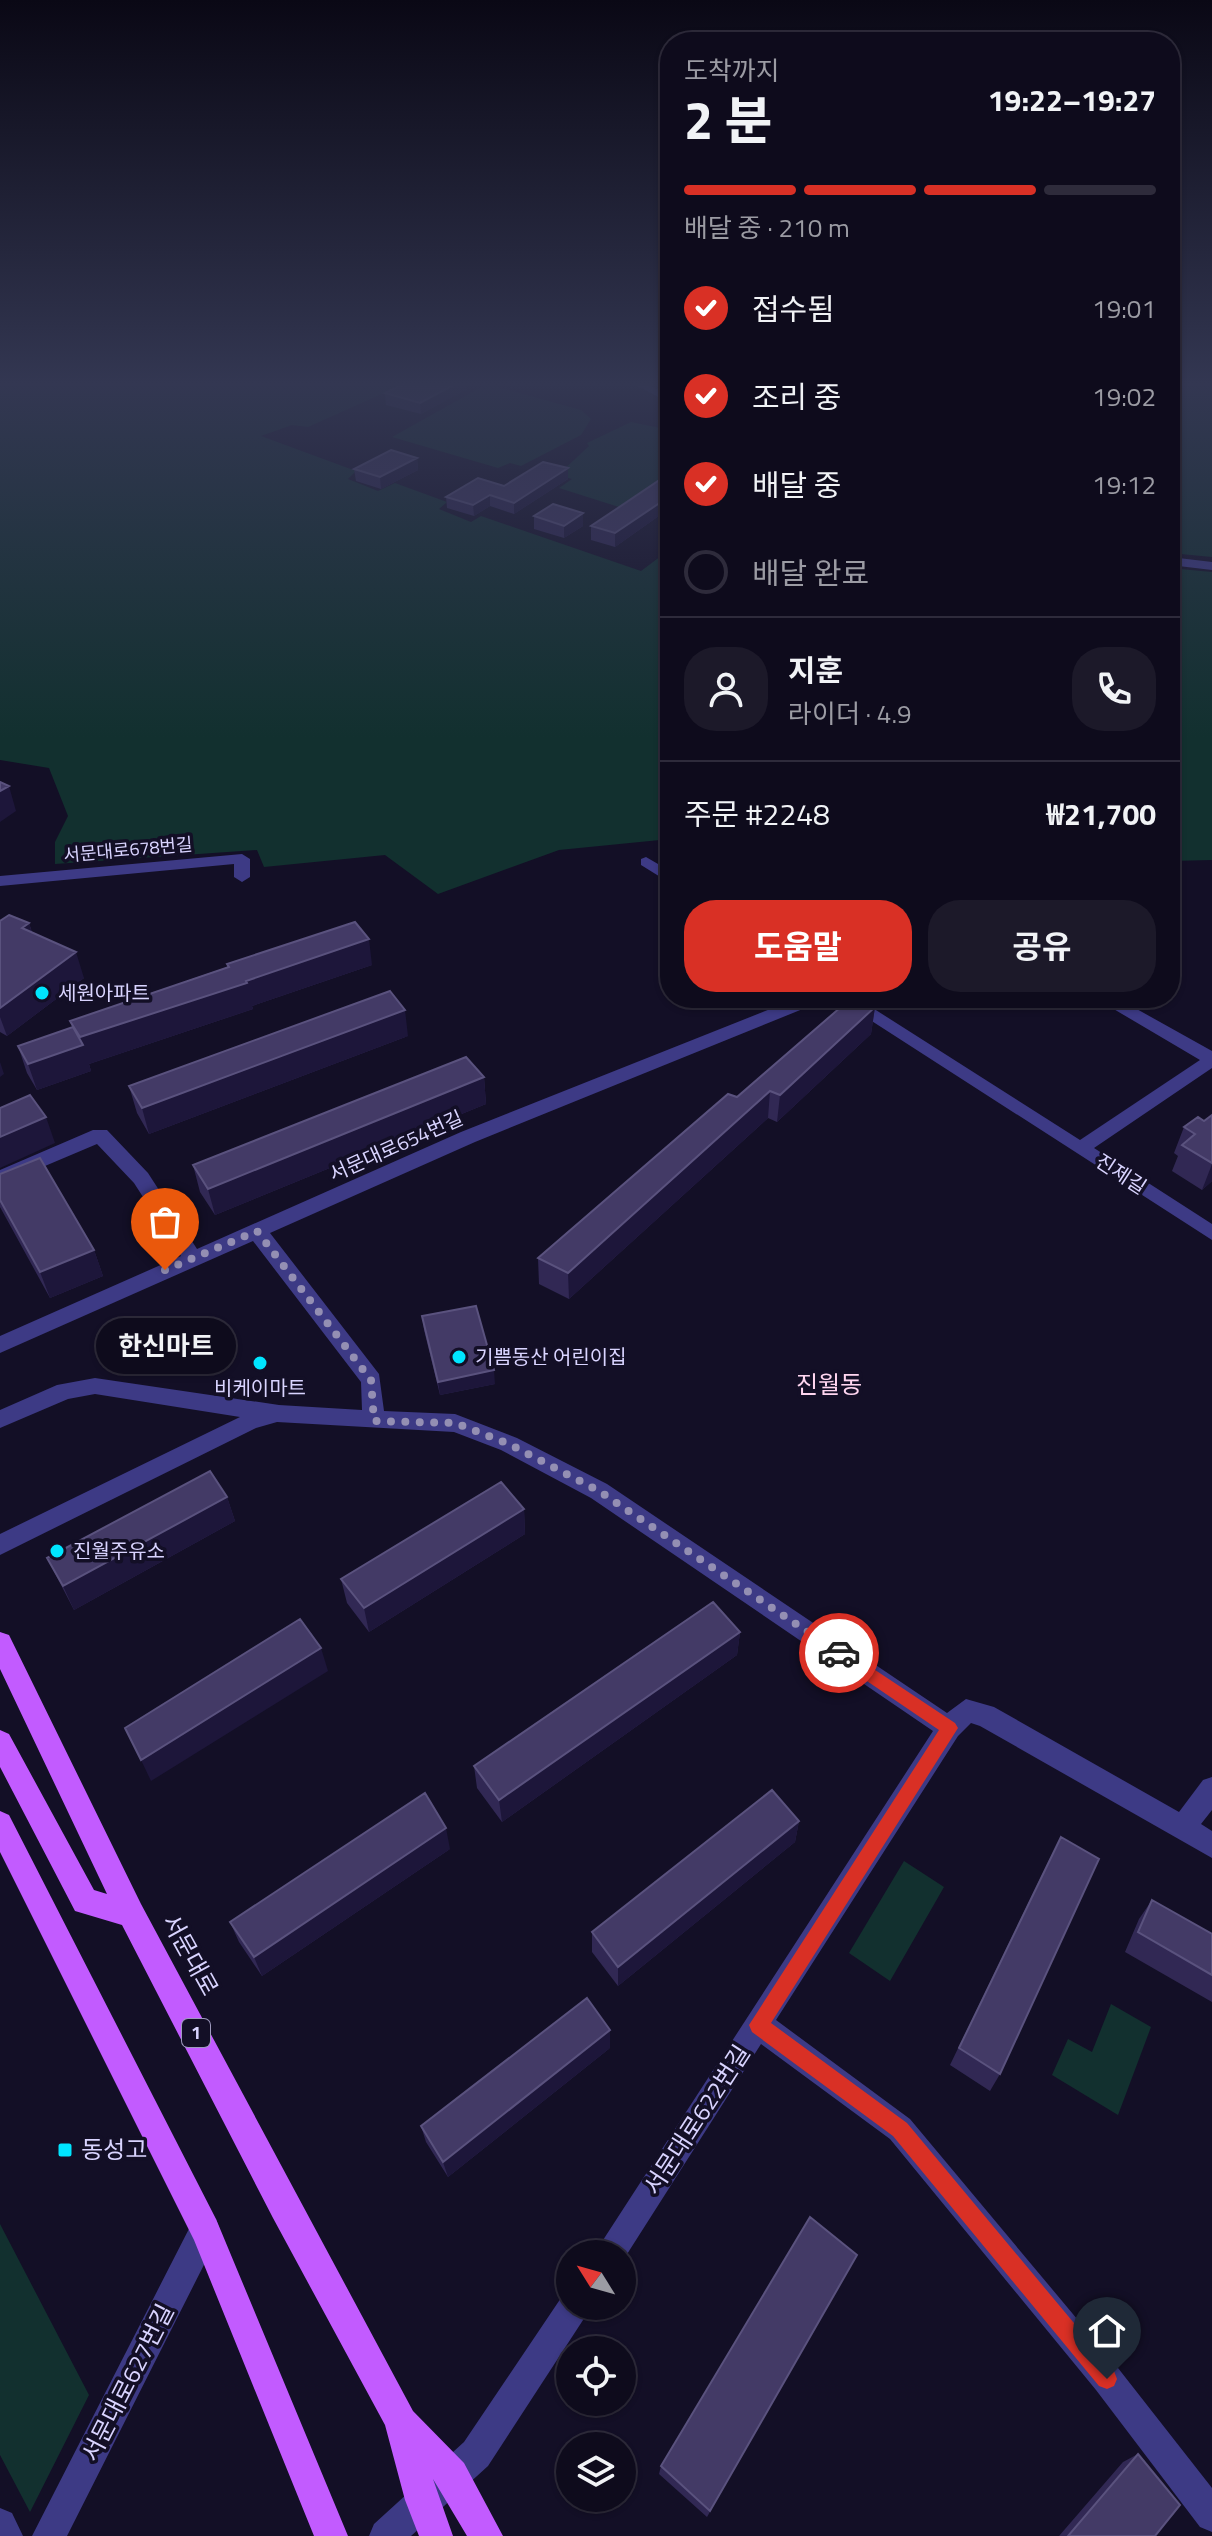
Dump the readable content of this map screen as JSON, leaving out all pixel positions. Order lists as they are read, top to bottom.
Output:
{
  "streets": {
    "main road": ["서문대로", "1"],
    "street": [
      "서문대로678번길",
      "서문대로654번길",
      "진제길",
      "서문대로622번길",
      "서문대로627번길"
    ]
  },
  "districts": ["진월동"],
  "places": {
    "other": [
      "세원아파트",
      "한신마트",
      "기쁨동산 어린이집",
      "비케이마트",
      "진월주유소"
    ],
    "transit": ["동성고"]
  },
  "north": "top left",
  "page": {
    "heading": ["2 분", "도착까지", "19:22–19:27"],
    "panel": [
      "지훈",
      "라이더 · 4.9",
      "주문 #2248",
      "₩21,700"
    ],
    "bar": "배달 중 · 210 m",
    "list": [
      ["접수됨", "19:01"],
      ["조리 중", "19:02"],
      ["배달 중", "19:12"],
      "배달 완료"
    ],
    "buttons": ["도움말", "공유"],
    "bubble": "한신마트"
  }
}
